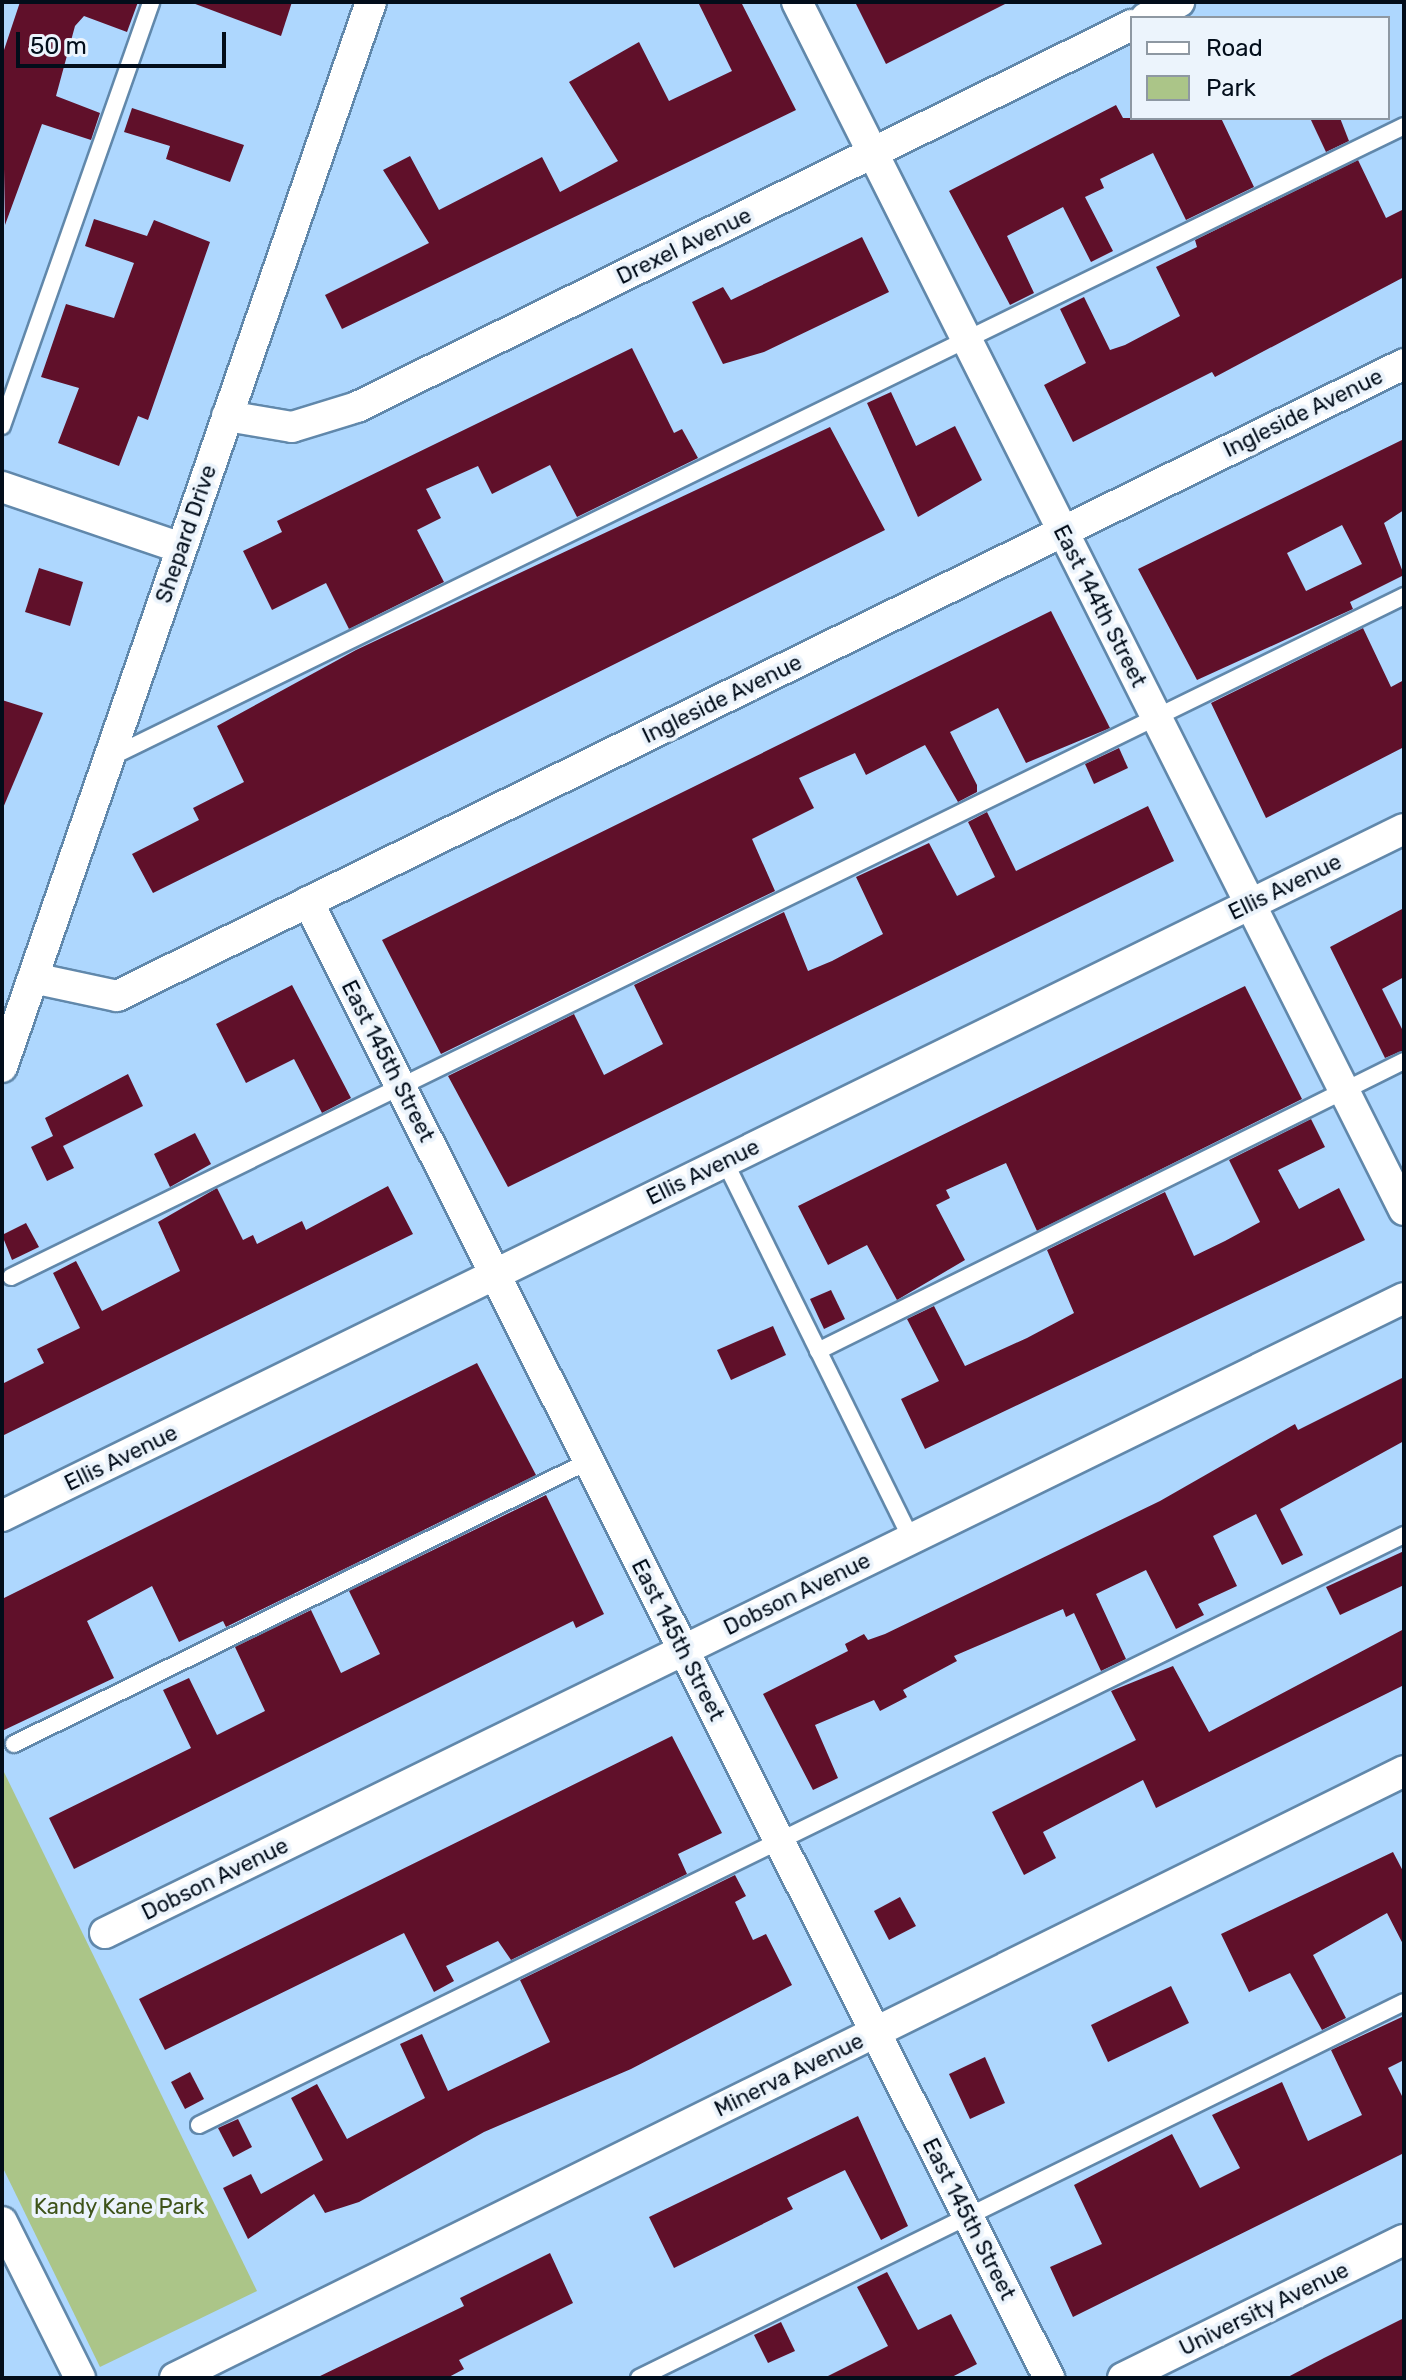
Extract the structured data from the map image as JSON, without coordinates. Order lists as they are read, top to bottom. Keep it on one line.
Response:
{"streets":{"street":["Drexel Avenue","Ingleside Avenue","Shepard Drive","East 144th Street","Ellis Avenue","East 145th Street","Dobson Avenue","Minerva Avenue","University Avenue"]},"crossings":[["Drexel Avenue","Shepard Drive"],["Drexel Avenue","East 144th Street"],["Ingleside Avenue","Shepard Drive"],["Ingleside Avenue","East 144th Street"],["Ingleside Avenue","East 145th Street"],["East 144th Street","Ellis Avenue"],["Ellis Avenue","East 145th Street"],["East 145th Street","Dobson Avenue"],["East 145th Street","Minerva Avenue"]],"parks":["Kandy Kane Park"],"legend":["Road","Park"],"scale_bar":"50 m"}
